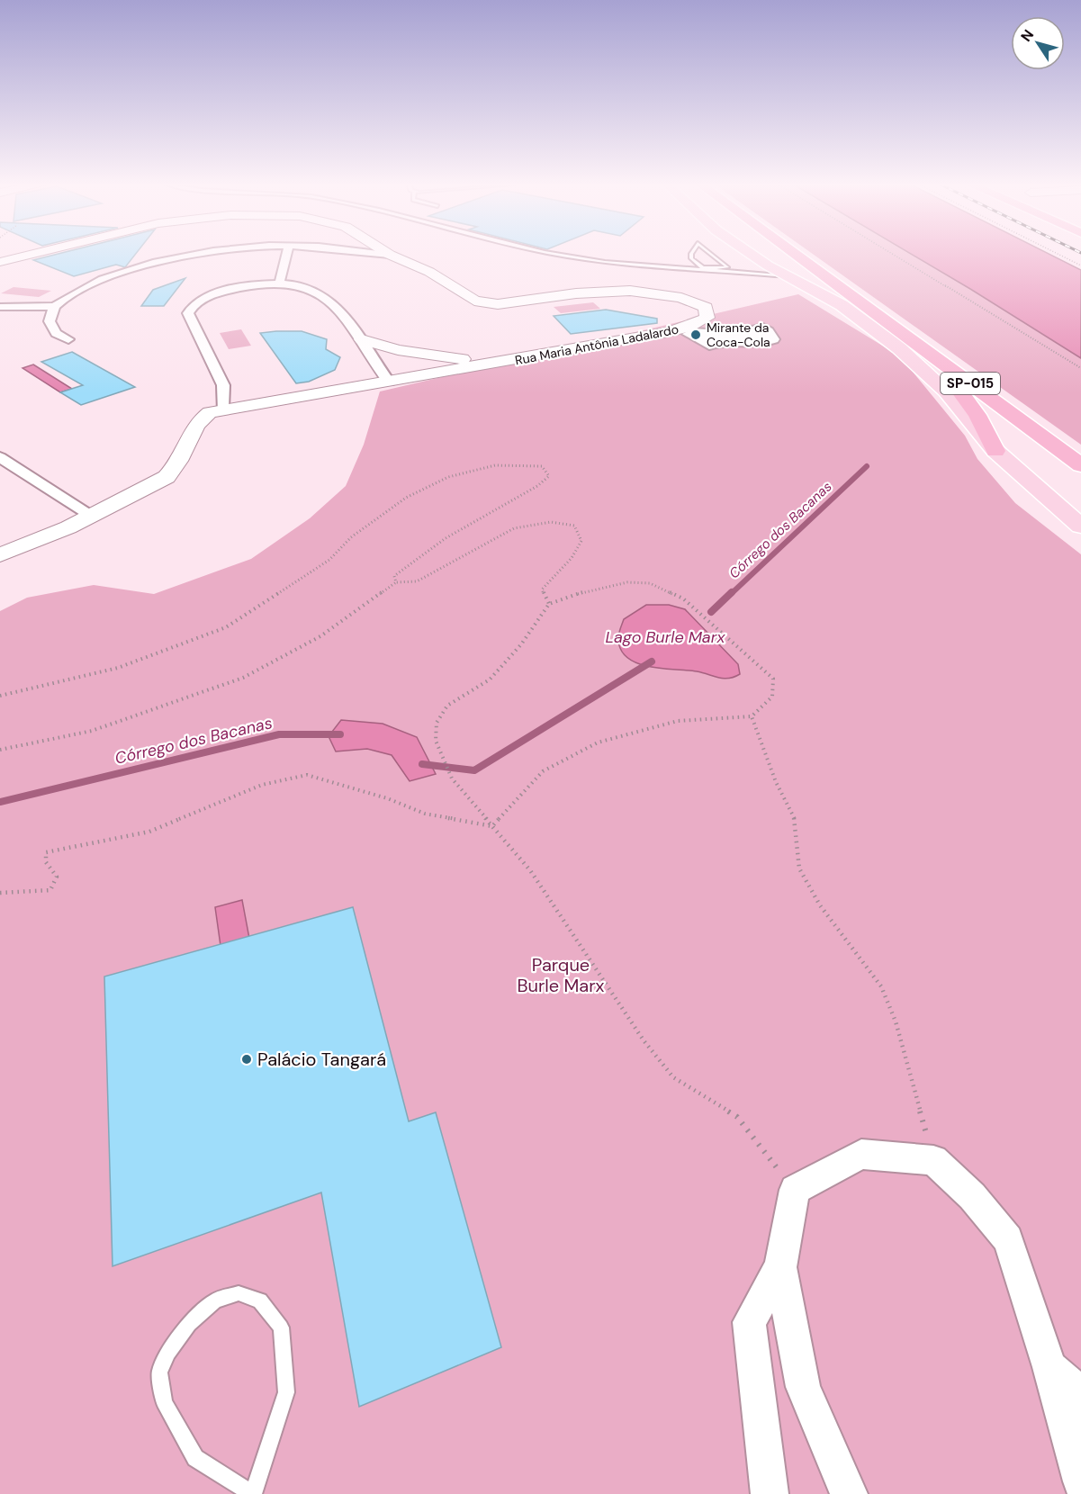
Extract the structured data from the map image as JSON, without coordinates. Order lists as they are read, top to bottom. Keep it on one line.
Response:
{"streets":{"highway":["SP-015"],"street":["Rua Maria Antônia Ladalardo"]},"water":["Córrego dos Bacanas","Lago Burle Marx"],"parks":["Parque Burle Marx"],"places":["Mirante da Coca-Cola","Palácio Tangará"],"north":"top left"}
